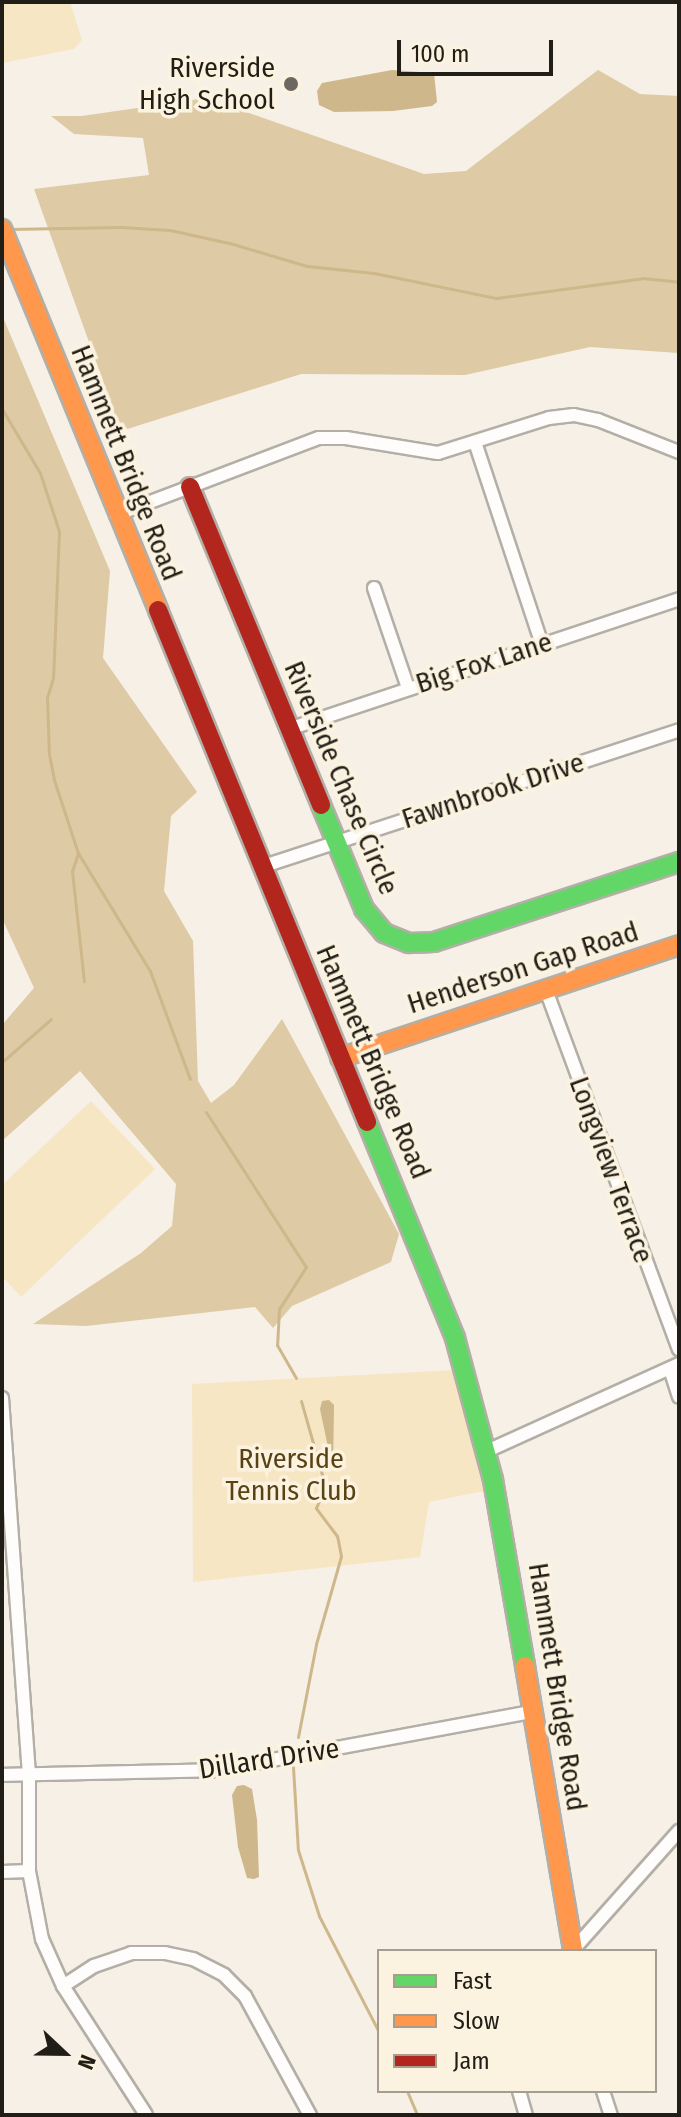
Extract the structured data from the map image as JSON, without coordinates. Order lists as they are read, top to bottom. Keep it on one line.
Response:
{"streets":{"street":["Hammett Bridge Road","Big Fox Lane","Riverside Chase Circle","Fawnbrook Drive","Henderson Gap Road","Longview Terrace","Dillard Drive"]},"crossings":[["Hammett Bridge Road","Fawnbrook Drive"],["Hammett Bridge Road","Henderson Gap Road"],["Hammett Bridge Road","Dillard Drive"],["Big Fox Lane","Riverside Chase Circle"],["Riverside Chase Circle","Fawnbrook Drive"],["Henderson Gap Road","Longview Terrace"]],"parks":["Riverside Tennis Club"],"places":["Riverside High School"],"legend":["Fast","Slow","Jam"],"scale_bar":"100 m","north":"right"}
